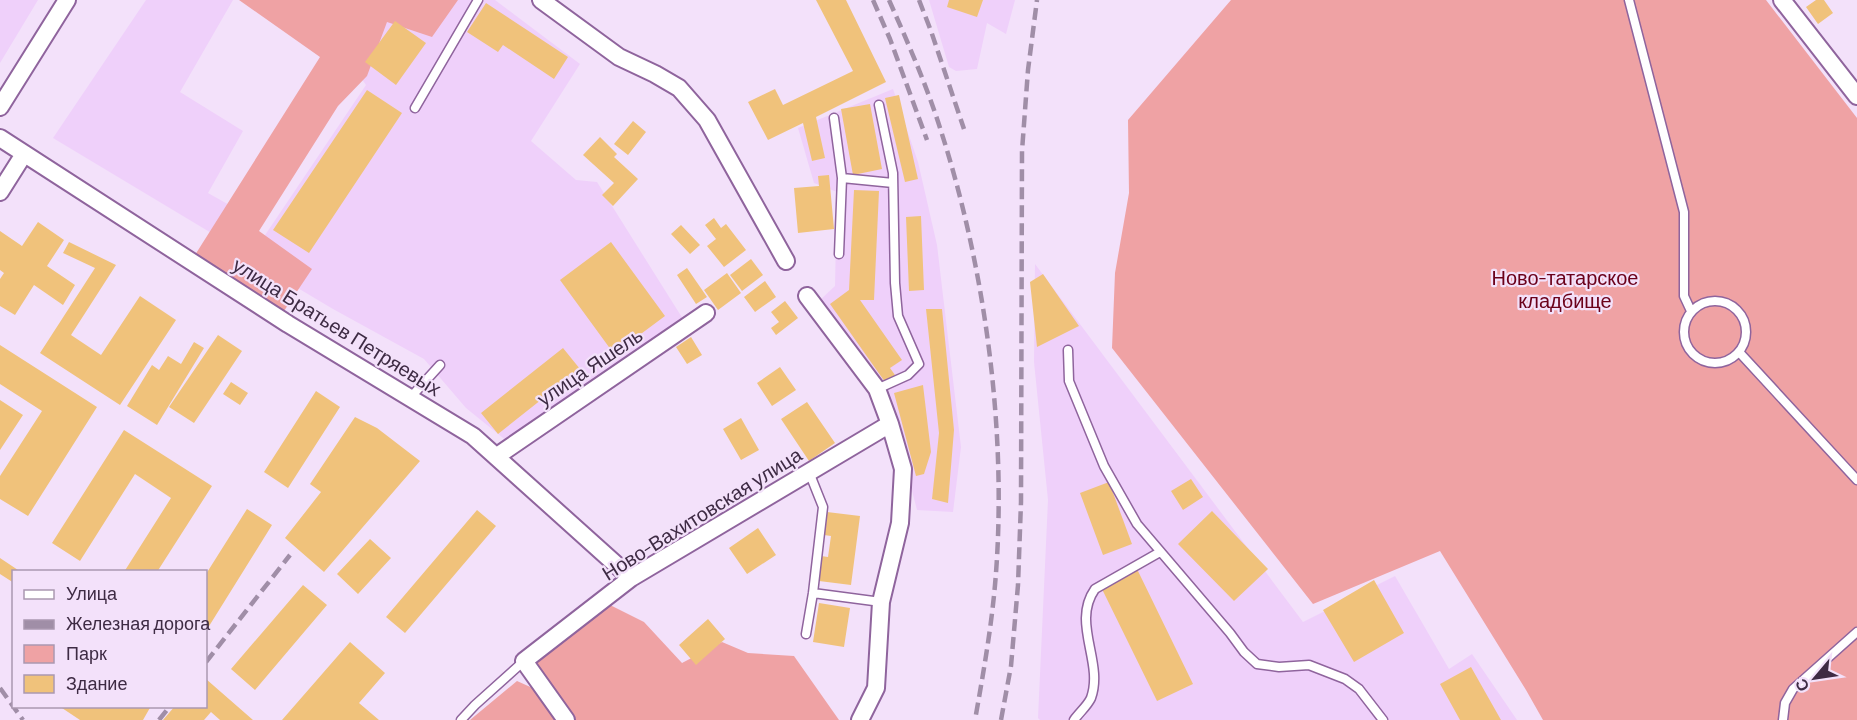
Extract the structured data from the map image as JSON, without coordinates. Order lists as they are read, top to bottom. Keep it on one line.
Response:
{"streets":{"street":["улица Братьев Петряевых","улица Яшель","Ново-Вахитовская улица"]},"crossings":[["улица Братьев Петряевых","улица Яшель"],["улица Братьев Петряевых","Ново-Вахитовская улица"]],"parks":["Ново-татарское кладбище"],"legend":["Улица","Железная дорога","Парк","Здание"],"north":"bottom left"}
